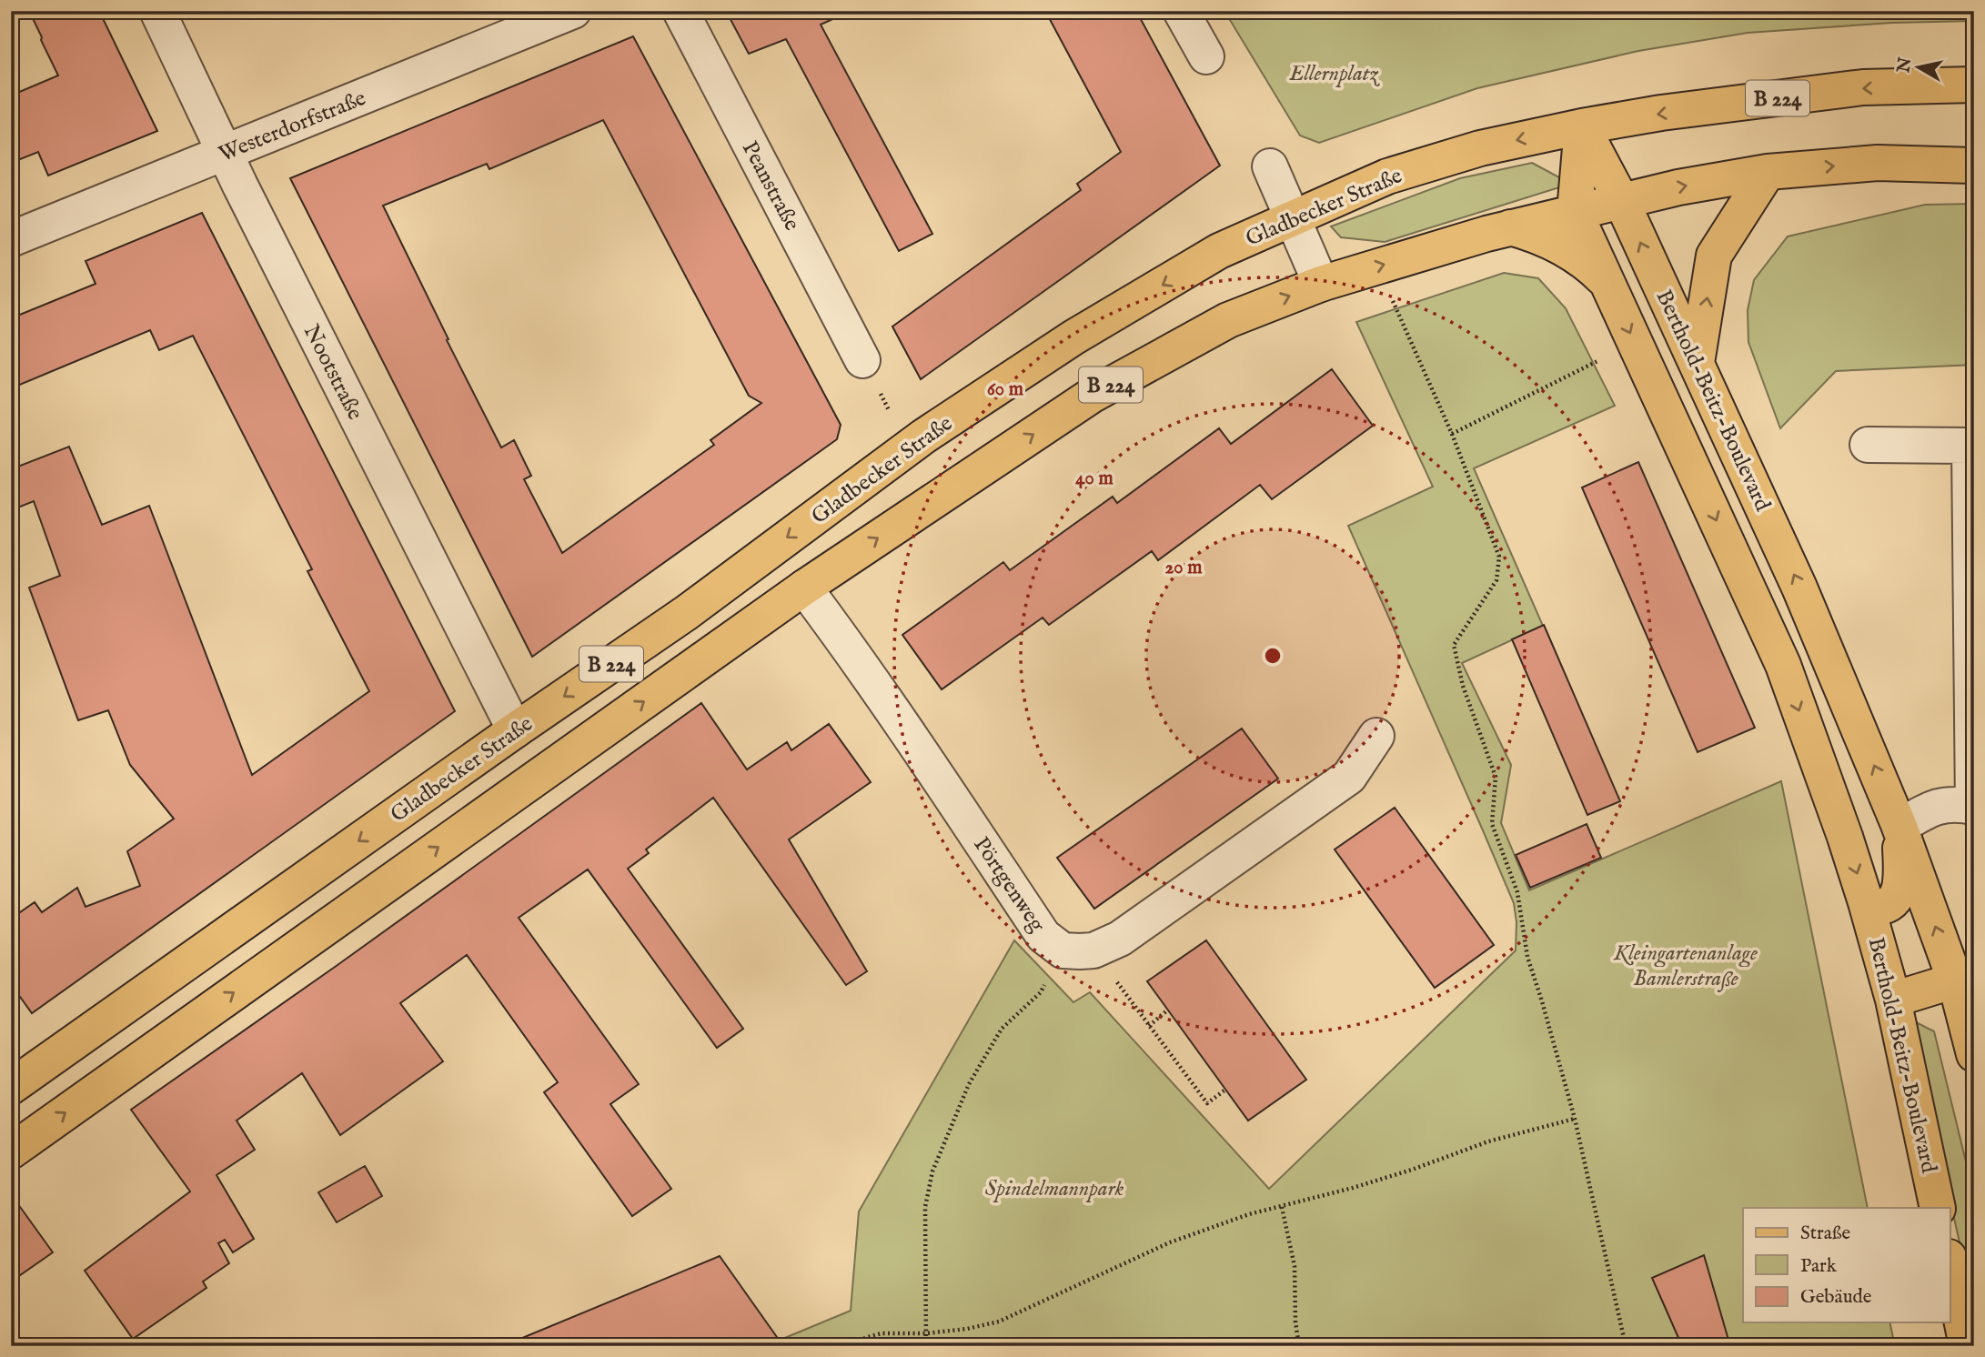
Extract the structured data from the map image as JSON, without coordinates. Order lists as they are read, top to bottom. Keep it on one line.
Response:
{"streets":{"main road":["B 224","Gladbecker Straße","Berthold-Beitz-Boulevard"],"street":["Westerdorfstraße","Peanstraße","Nootstraße","Pörtgenweg"]},"crossings":[["B 224","Berthold-Beitz-Boulevard"],["B 224","Pörtgenweg"],["Westerdorfstraße","Nootstraße"],["Gladbecker Straße","Nootstraße"],["Gladbecker Straße","Berthold-Beitz-Boulevard"]],"parks":["Ellernplatz","Kleingartenanlage Bamlerstraße","Spindelmannpark"],"legend":["Straße","Park","Gebäude"],"north":"left","rings":["60 m","40 m","20 m"]}
